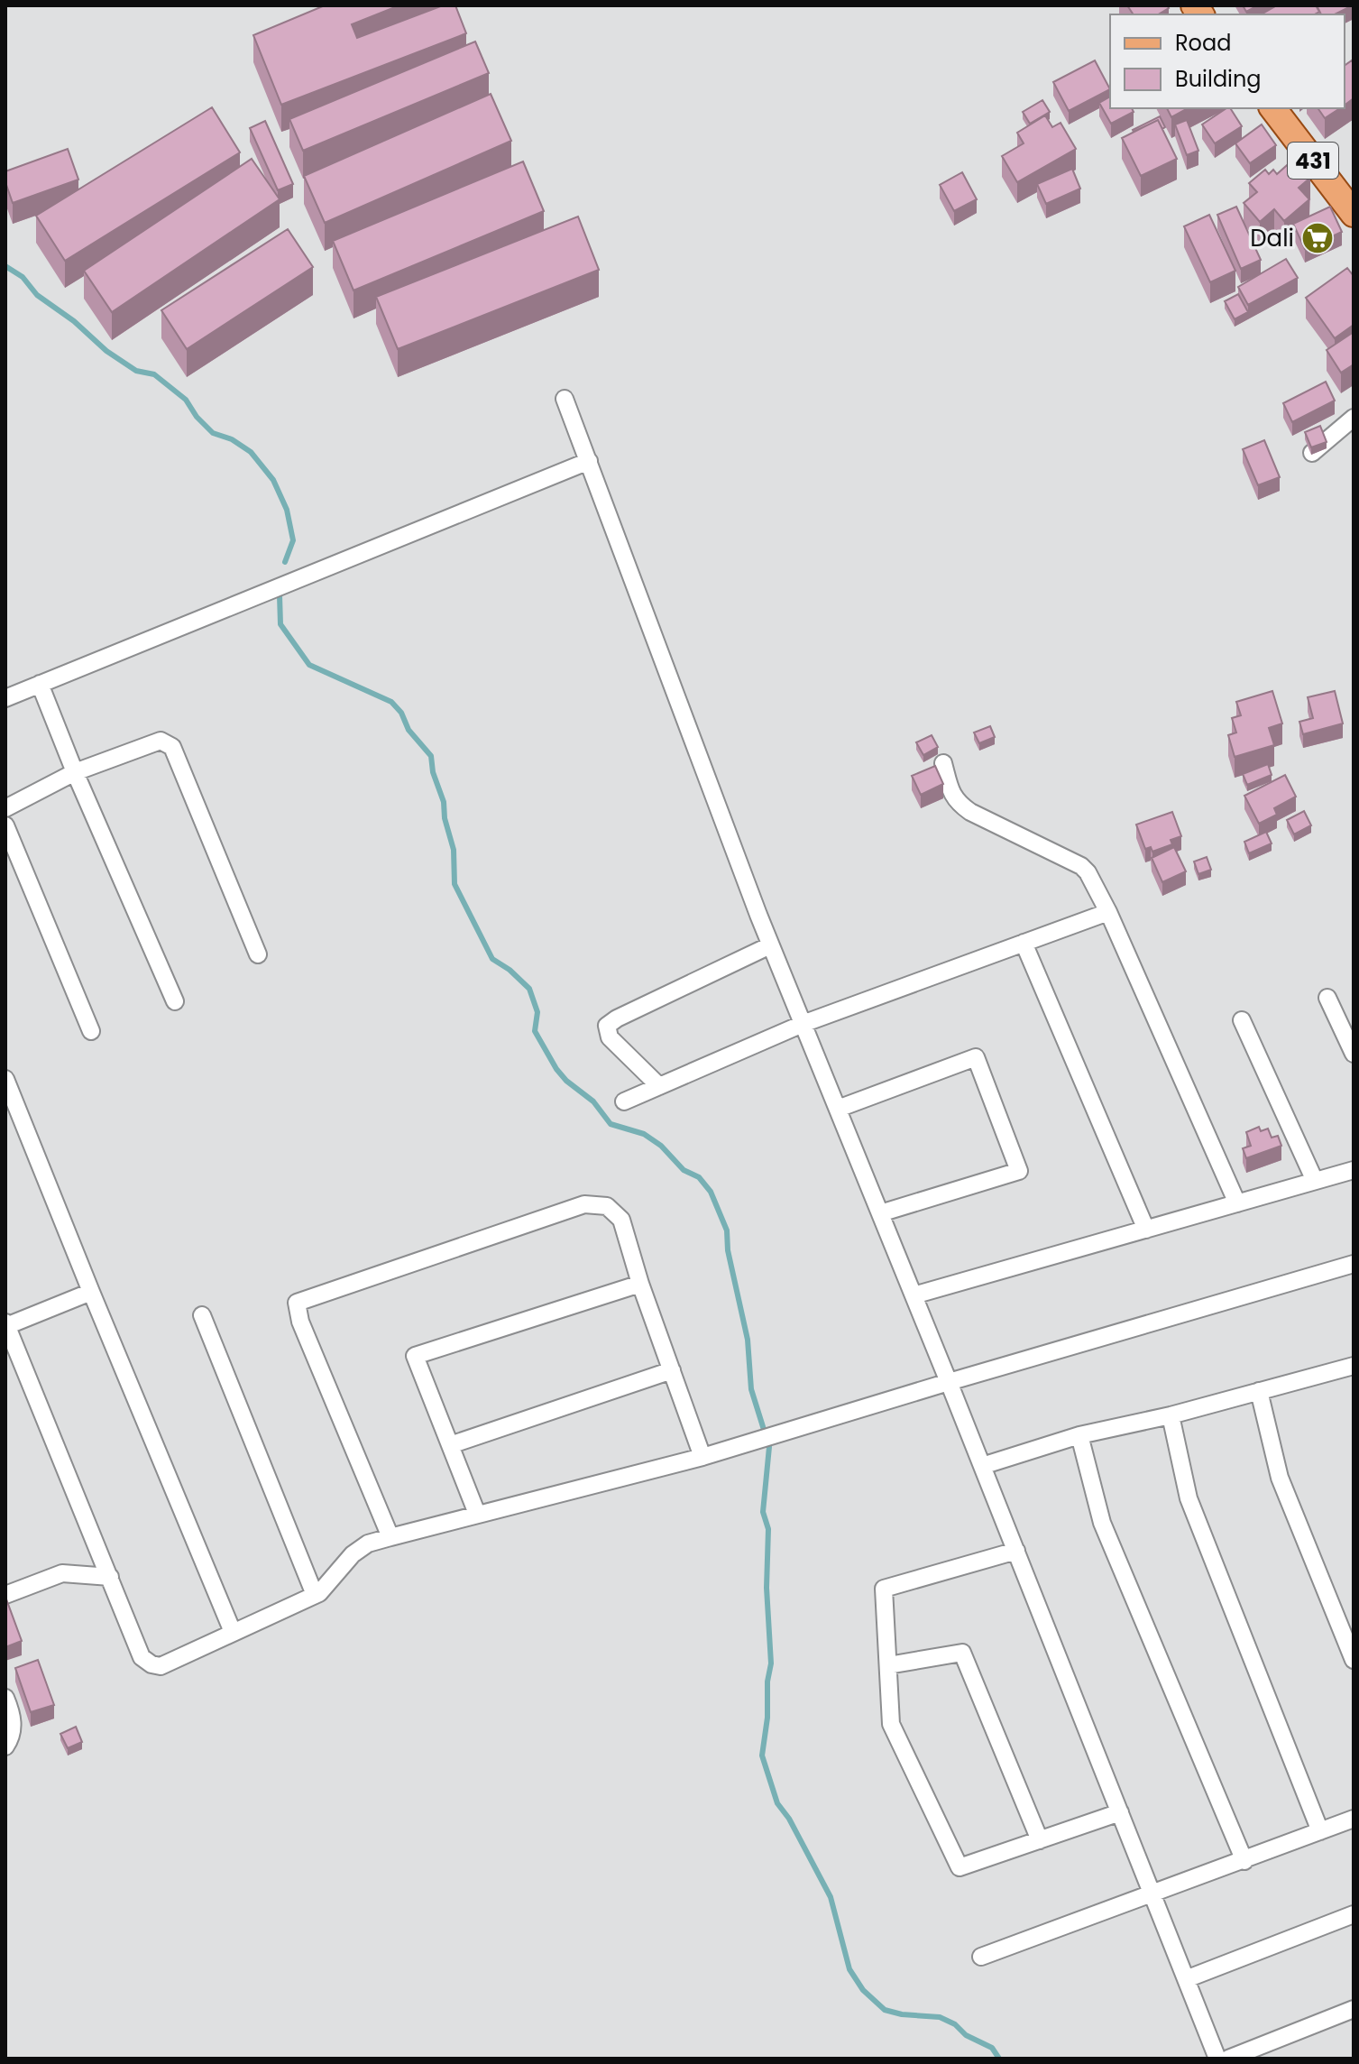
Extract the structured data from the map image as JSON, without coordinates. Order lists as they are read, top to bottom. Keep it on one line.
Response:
{"streets":{"main road":["431"]},"places":{"supermarket":["Dali"]},"legend":["Road","Building"]}
